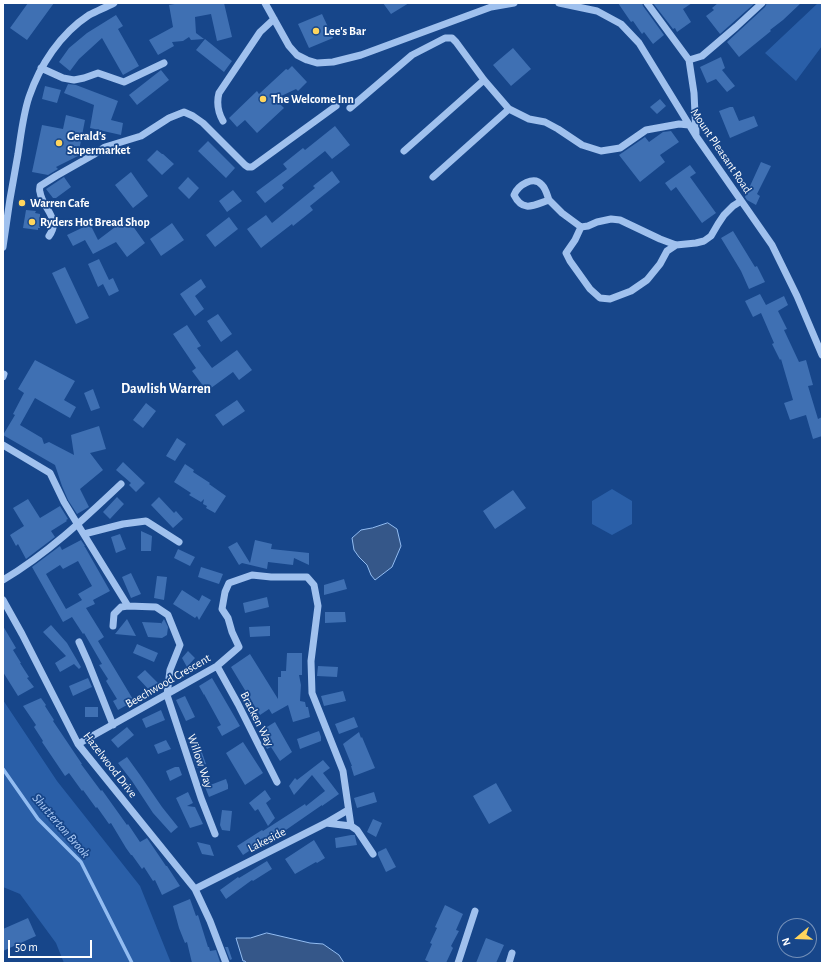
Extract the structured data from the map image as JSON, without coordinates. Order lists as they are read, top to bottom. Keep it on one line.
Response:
{"streets":{"street":["Mount Pleasant Road","Beechwood Crescent","Bracken Way","Willow Way","Hazelwood Drive","Lakeside"]},"crossings":[["Beechwood Crescent","Bracken Way"],["Beechwood Crescent","Willow Way"],["Beechwood Crescent","Hazelwood Drive"],["Beechwood Crescent","Lakeside"],["Hazelwood Drive","Lakeside"]],"districts":["Dawlish Warren"],"water":["Shutterton Brook"],"places":["Lee's Bar","The Welcome Inn","Gerald's Supermarket","Warren Cafe","Ryders Hot Bread Shop"],"scale_bar":"50 m","north":"left"}
